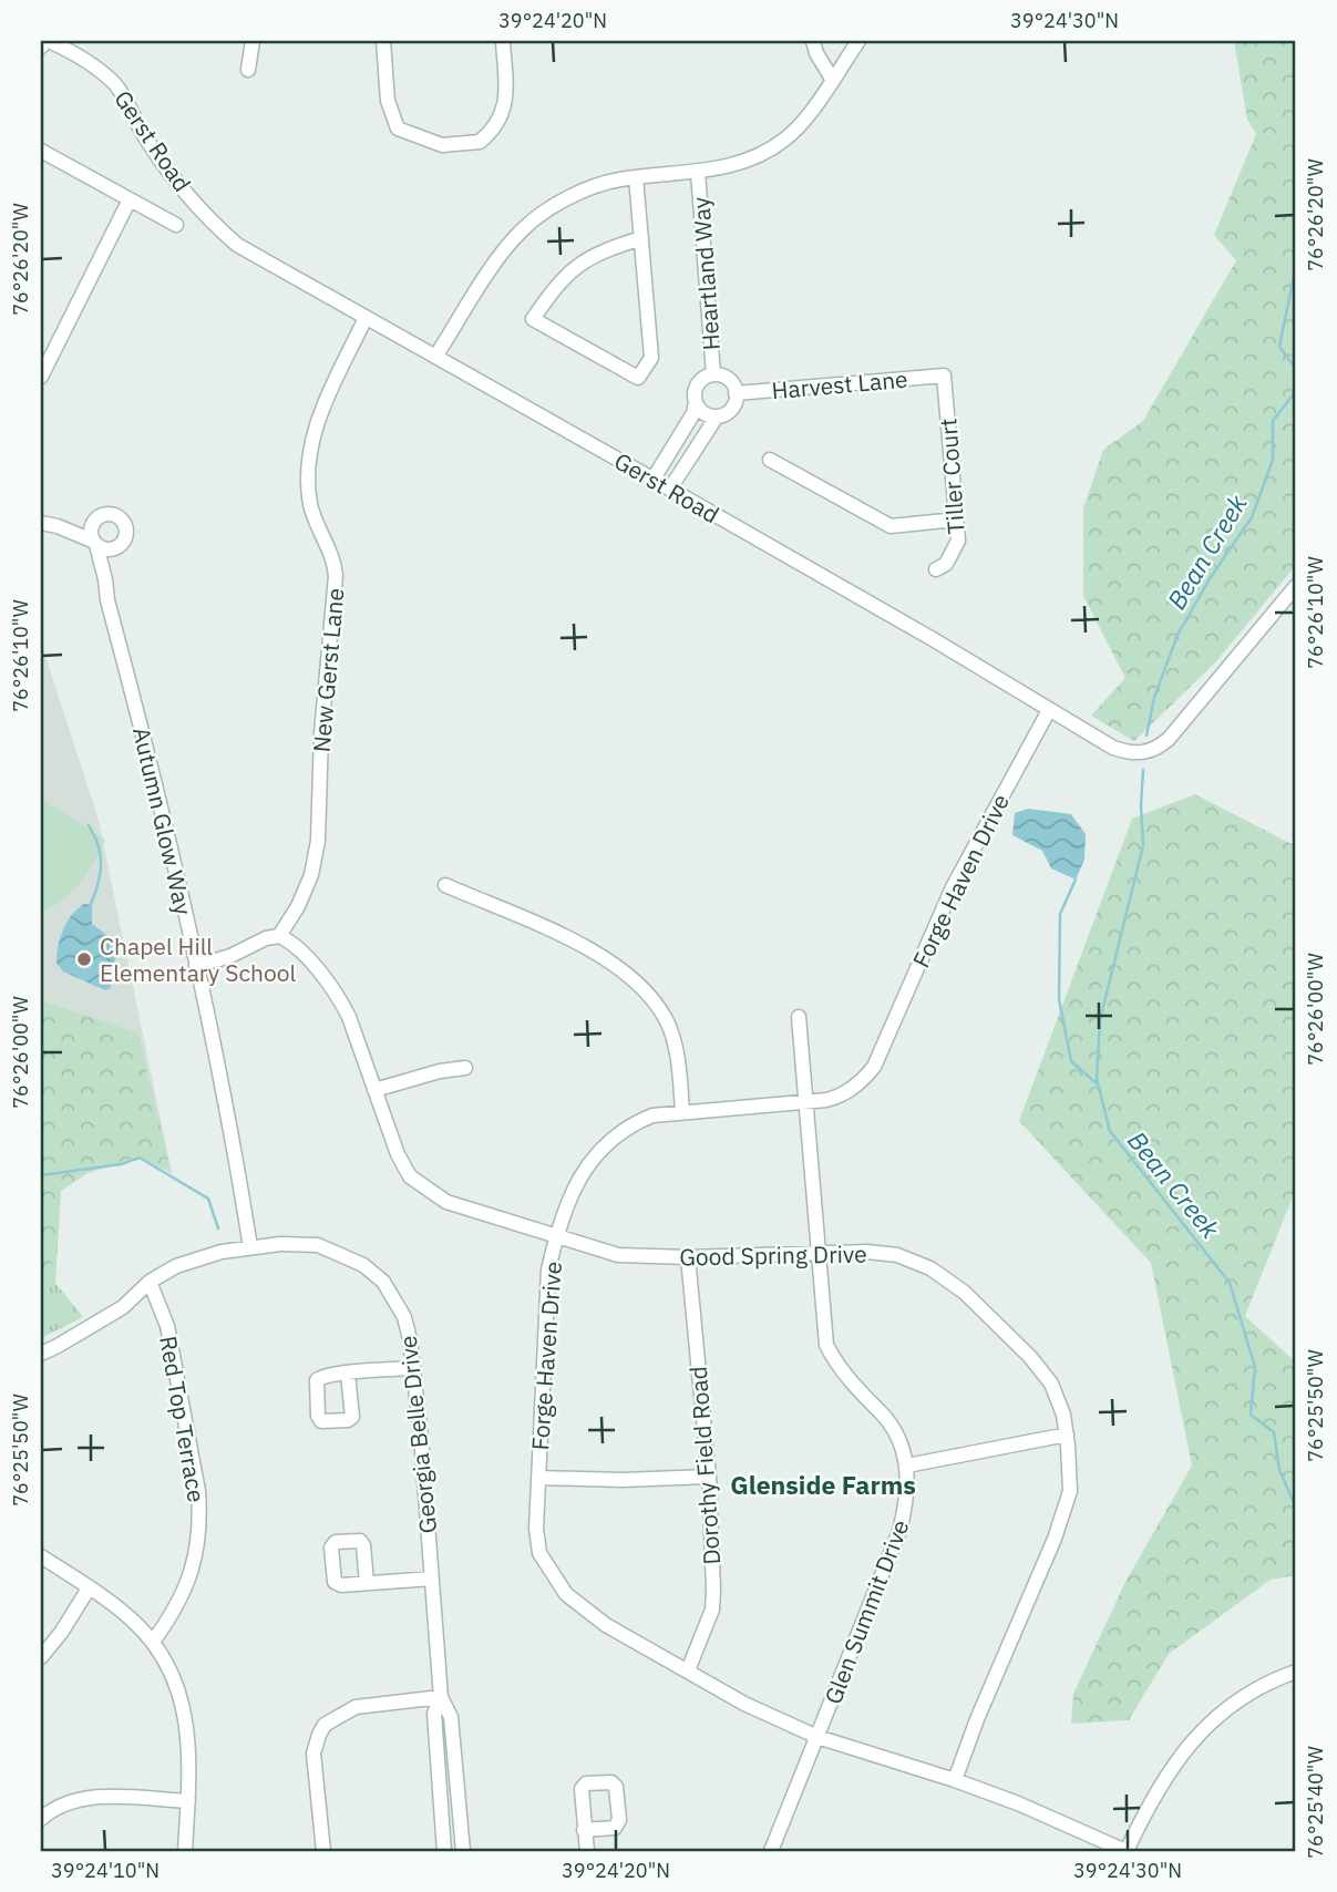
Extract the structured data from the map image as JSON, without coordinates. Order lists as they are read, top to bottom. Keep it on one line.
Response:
{"streets":{"street":["Gerst Road","Heartland Way","Harvest Lane","Tiller Court","New Gerst Lane","Autumn Glow Way","Forge Haven Drive","Good Spring Drive","Red Top Terrace","Georgia Belle Drive","Dorothy Field Road","Glen Summit Drive"]},"crossings":[["Gerst Road","Heartland Way"],["Gerst Road","New Gerst Lane"],["Gerst Road","Forge Haven Drive"],["Heartland Way","Harvest Lane"],["Harvest Lane","Tiller Court"],["New Gerst Lane","Good Spring Drive"],["Autumn Glow Way","Georgia Belle Drive"],["Forge Haven Drive","Good Spring Drive"],["Forge Haven Drive","Dorothy Field Road"],["Forge Haven Drive","Glen Summit Drive"],["Good Spring Drive","Dorothy Field Road"],["Good Spring Drive","Glen Summit Drive"],["Red Top Terrace","Georgia Belle Drive"]],"districts":["Glenside Farms"],"water":["Bean Creek"],"places":["Chapel Hill Elementary School"],"coordinates":["39°24'20\"N","39°24'30\"N","76°26'20\"W","76°26'10\"W","76°26'00\"W","76°25'50\"W","76°25'40\"W","39°24'10\"N"]}
